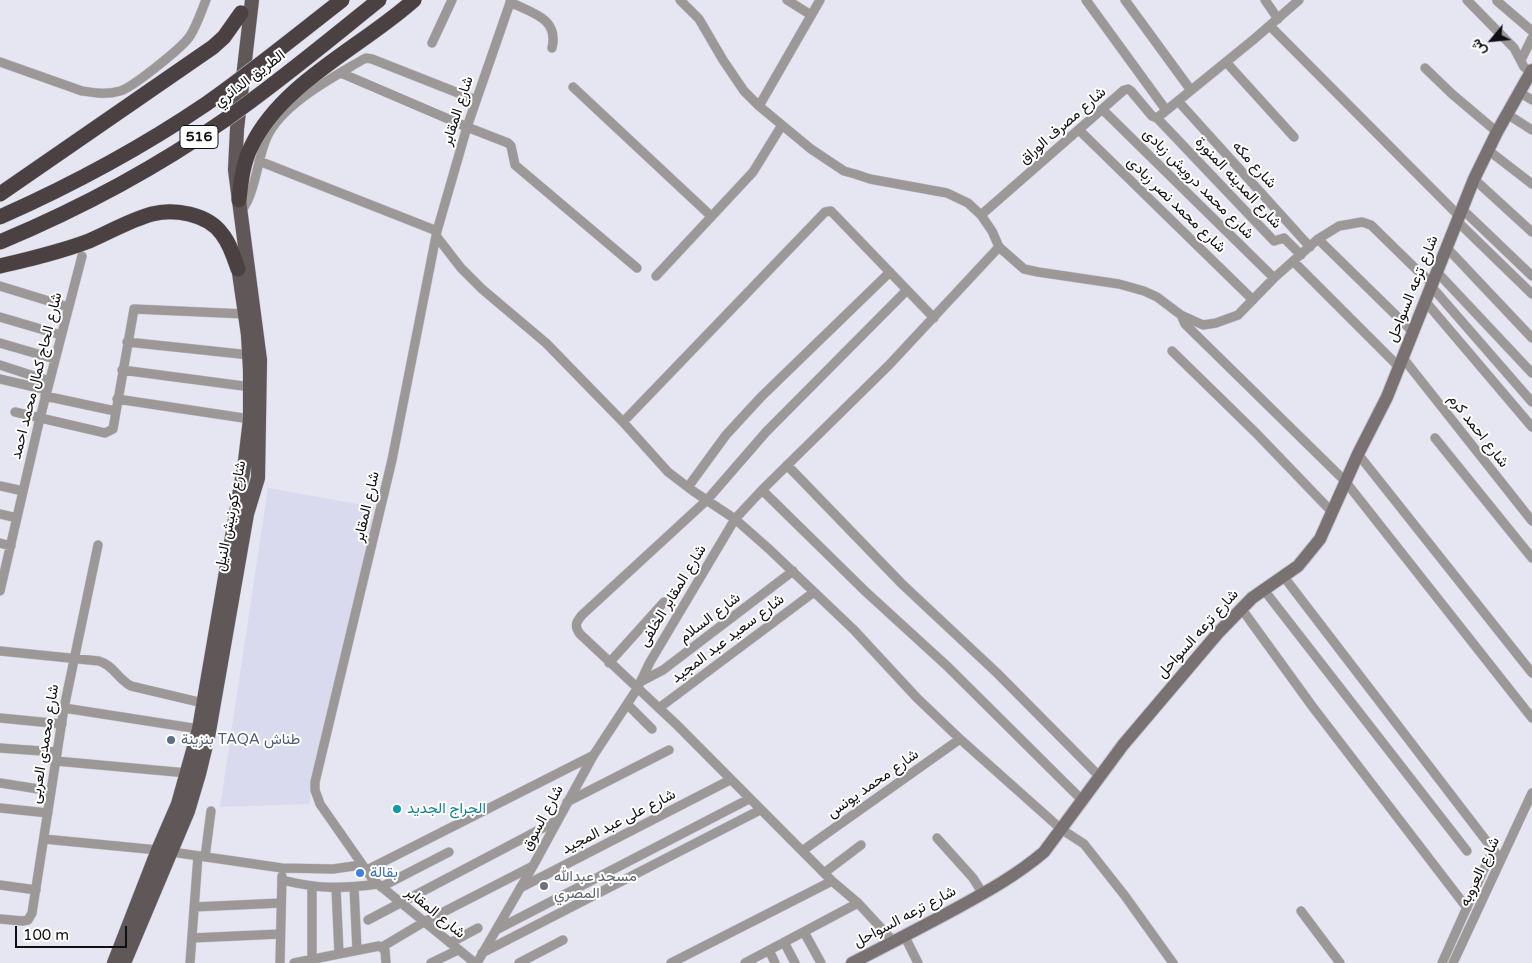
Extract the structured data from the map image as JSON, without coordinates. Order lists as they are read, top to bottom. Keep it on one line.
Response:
{"streets":{"highway":["الطريق الدائري","516"],"main road":["شارع ترعه السواحل","شارع كورنيش النيل"],"street":["شارع المقابر","شارع مصرف الوراق","شارع مكه","شارع المدينه المنورة","شارع محمد درويش زبادى","شارع محمد نصر زبادى","شارع الحاج كمال محمد احمد","شارع احمد كرم","شارع المقابر الخلفى","شارع السلام","شارع سعيد عبد المجيد","شارع محمدى العربى","شارع محمد يونس","شارع السوق","شارع على عبد المجيد","شارع العروبه"]},"crossings":[["شارع المقابر","شارع السوق"],["شارع مصرف الوراق","شارع المدينه المنورة"],["شارع مصرف الوراق","شارع محمد درويش زبادى"],["شارع مصرف الوراق","شارع محمد نصر زبادى"],["شارع ترعه السواحل","شارع احمد كرم"],["شارع المقابر الخلفى","شارع السلام"],["شارع المقابر الخلفى","شارع السوق"],["شارع السلام","شارع السوق"],["شارع السوق","شارع على عبد المجيد"]],"places":["بنزينة TAQA طناش","الجراج الجديد","بقالة","مسجد عبدالله المصري"],"scale_bar":"100 m","north":"bottom left"}
